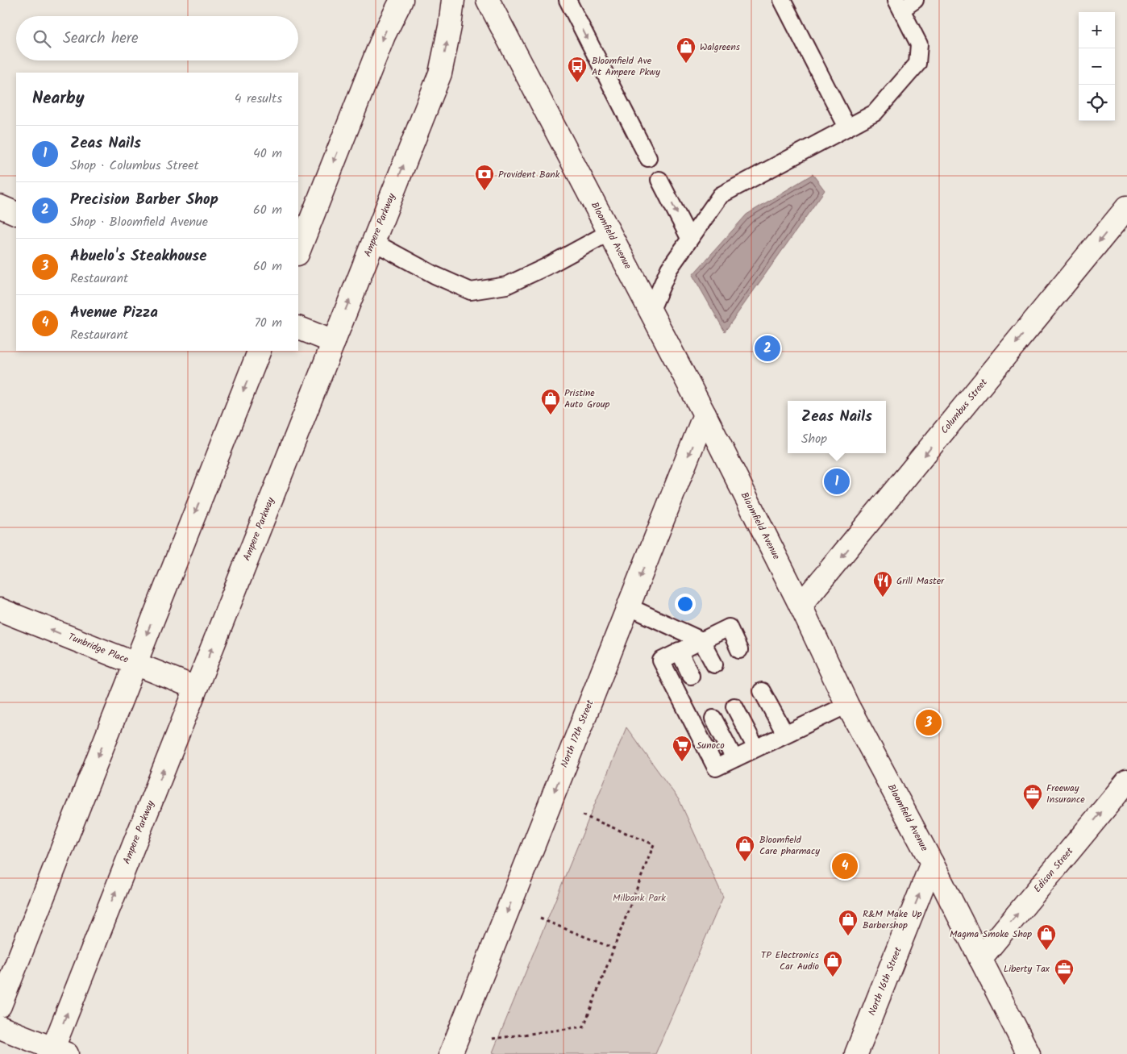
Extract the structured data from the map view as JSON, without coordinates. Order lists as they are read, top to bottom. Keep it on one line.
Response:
{"streets":{"street":["Ampere Parkway","Bloomfield Avenue","Columbus Street","Tunbridge Place","North 17th Street","Edison Street","North 16th Street"]},"crossings":[["Ampere Parkway","Tunbridge Place"],["Bloomfield Avenue","Columbus Street"],["Bloomfield Avenue","North 17th Street"],["Bloomfield Avenue","Edison Street"],["Bloomfield Avenue","North 16th Street"]],"one_way":["Columbus Street","Tunbridge Place","North 17th Street","Edison Street","North 16th Street"],"parks":["Milbank Park"],"places":{"shop":["Walgreens","Pristine Auto Group","Bloomfield Care pharmacy","R&M Make Up Barbershop","Magma Smoke Shop","TP Electronics Car Audio"],"bus stop":["Bloomfield Ave At Ampere Pkwy"],"bank":["Provident Bank"],"restaurant":["Grill Master"],"supermarket":["Sunoco"],"office":["Freeway Insurance","Liberty Tax"]},"page":{"map_buttons":["+","−"],"search":"Search here","heading":["Nearby","4 results"],"list":[{"mark":"1","name":"Zeas Nails","note":"Shop · Columbus Street","value":"40 m"},{"mark":"2","name":"Precision Barber Shop","note":"Shop · Bloomfield Avenue","value":"60 m"},{"mark":"3","name":"Abuelo's Steakhouse","note":"Restaurant","value":"60 m"},{"mark":"4","name":"Avenue Pizza","note":"Restaurant","value":"70 m"}],"pins":["2","1","3","4"],"popup":["Zeas Nails","Shop"]}}
